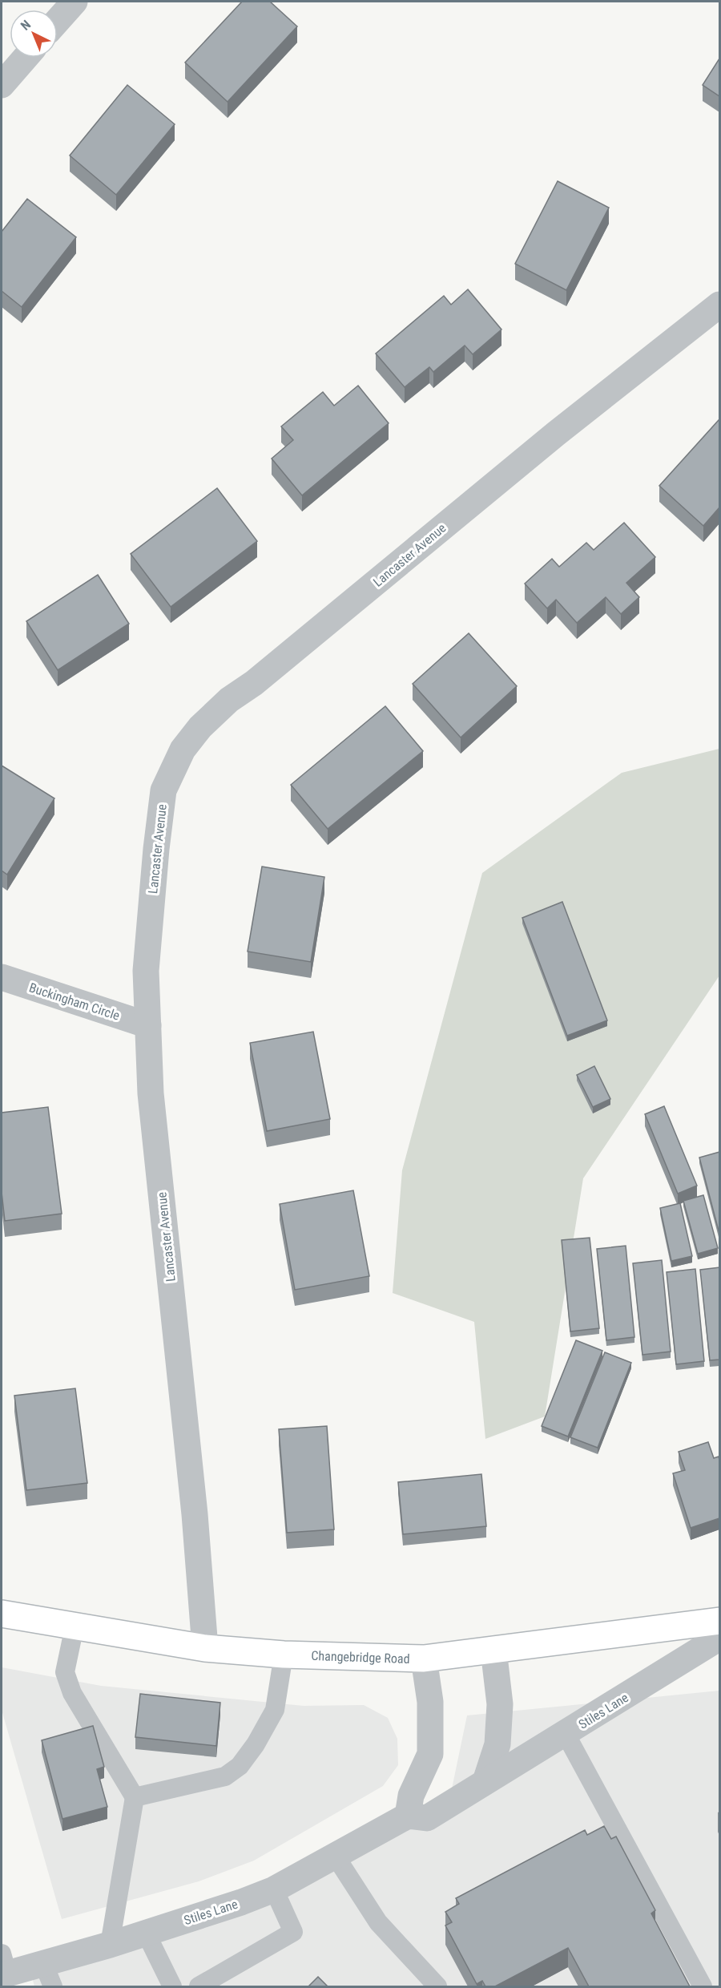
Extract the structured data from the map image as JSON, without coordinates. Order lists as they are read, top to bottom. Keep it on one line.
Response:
{"streets":{"main road":["Changebridge Road"],"street":["Lancaster Avenue","Buckingham Circle","Stiles Lane"]},"crossings":[["Lancaster Avenue","Buckingham Circle"],["Lancaster Avenue","Changebridge Road"]],"north":"top left"}
